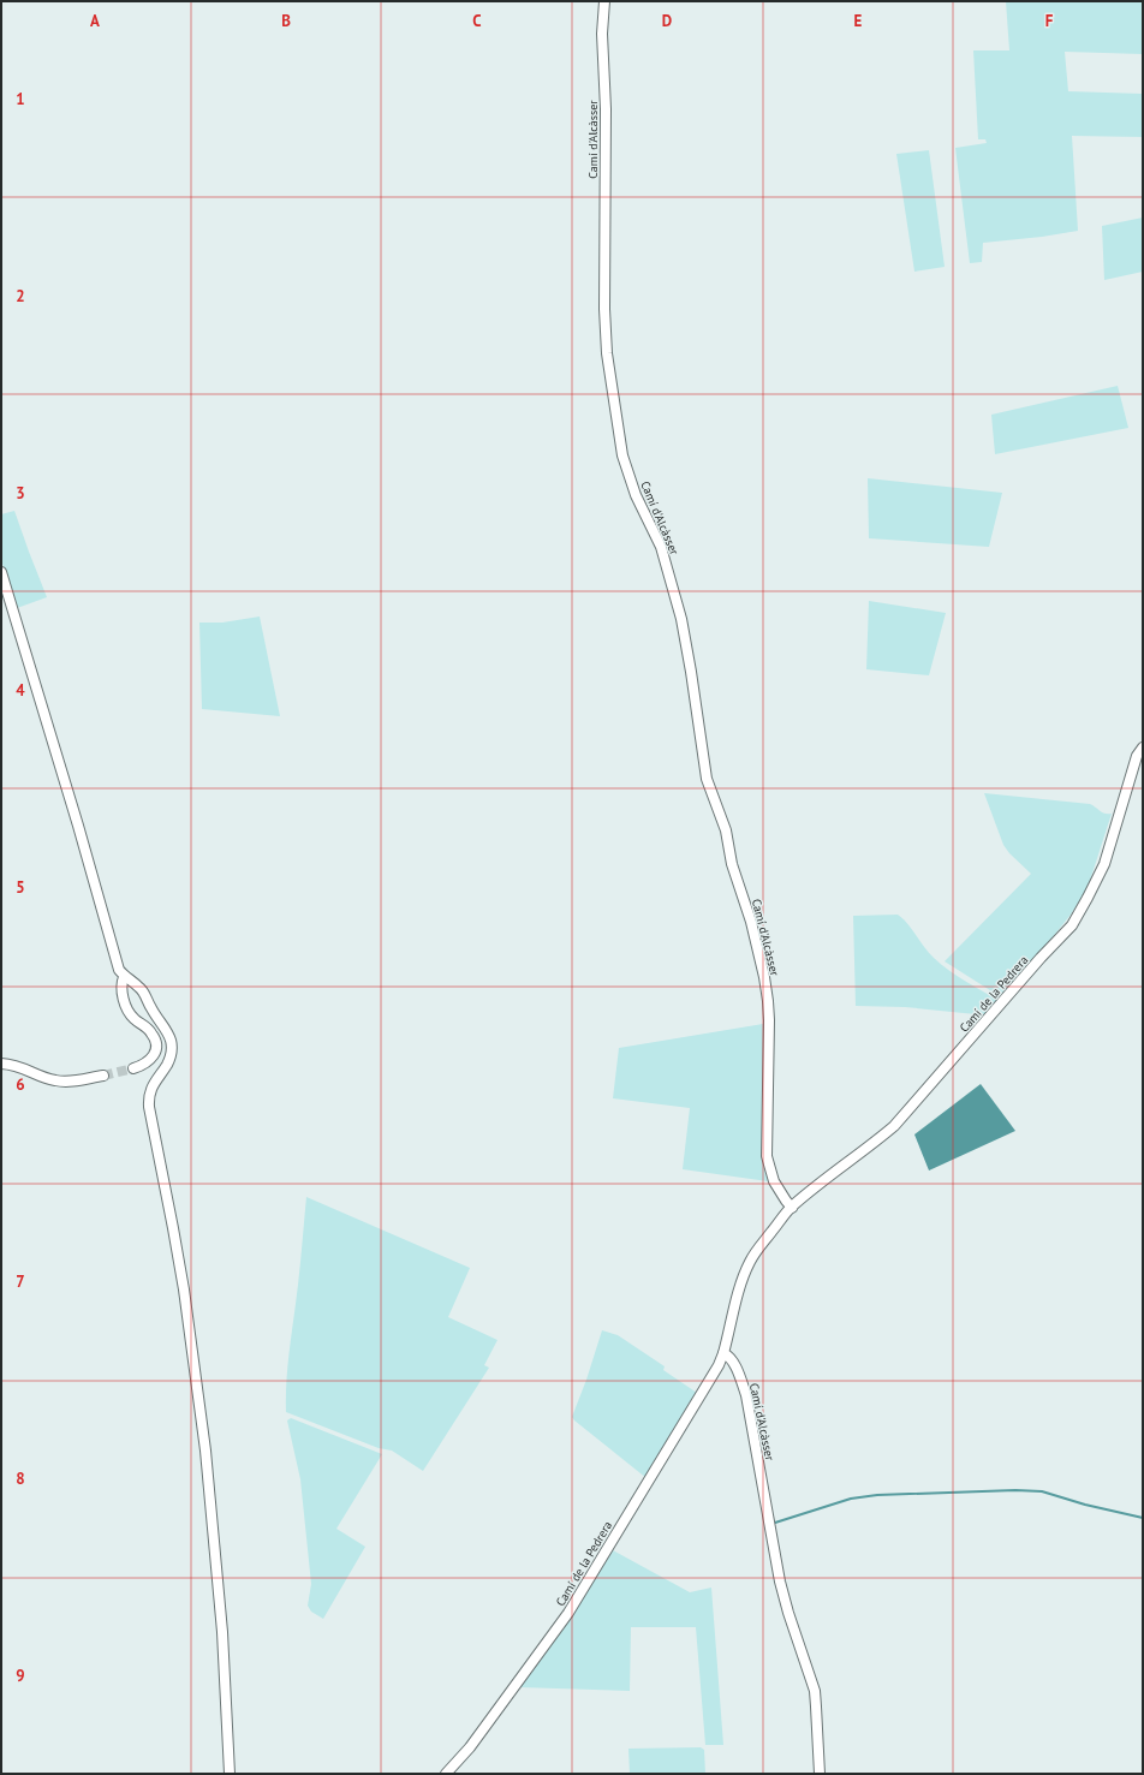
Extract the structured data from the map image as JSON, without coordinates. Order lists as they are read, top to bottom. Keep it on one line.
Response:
{"streets":{"street":["Camí d'Alcàsser","Camí de la Pedrera"]},"crossings":[["Camí d'Alcàsser","Camí de la Pedrera"]],"grid":{"columns":["A","B","C","D","E","F"],"rows":["1","2","3","4","5","6","7","8","9"]}}
